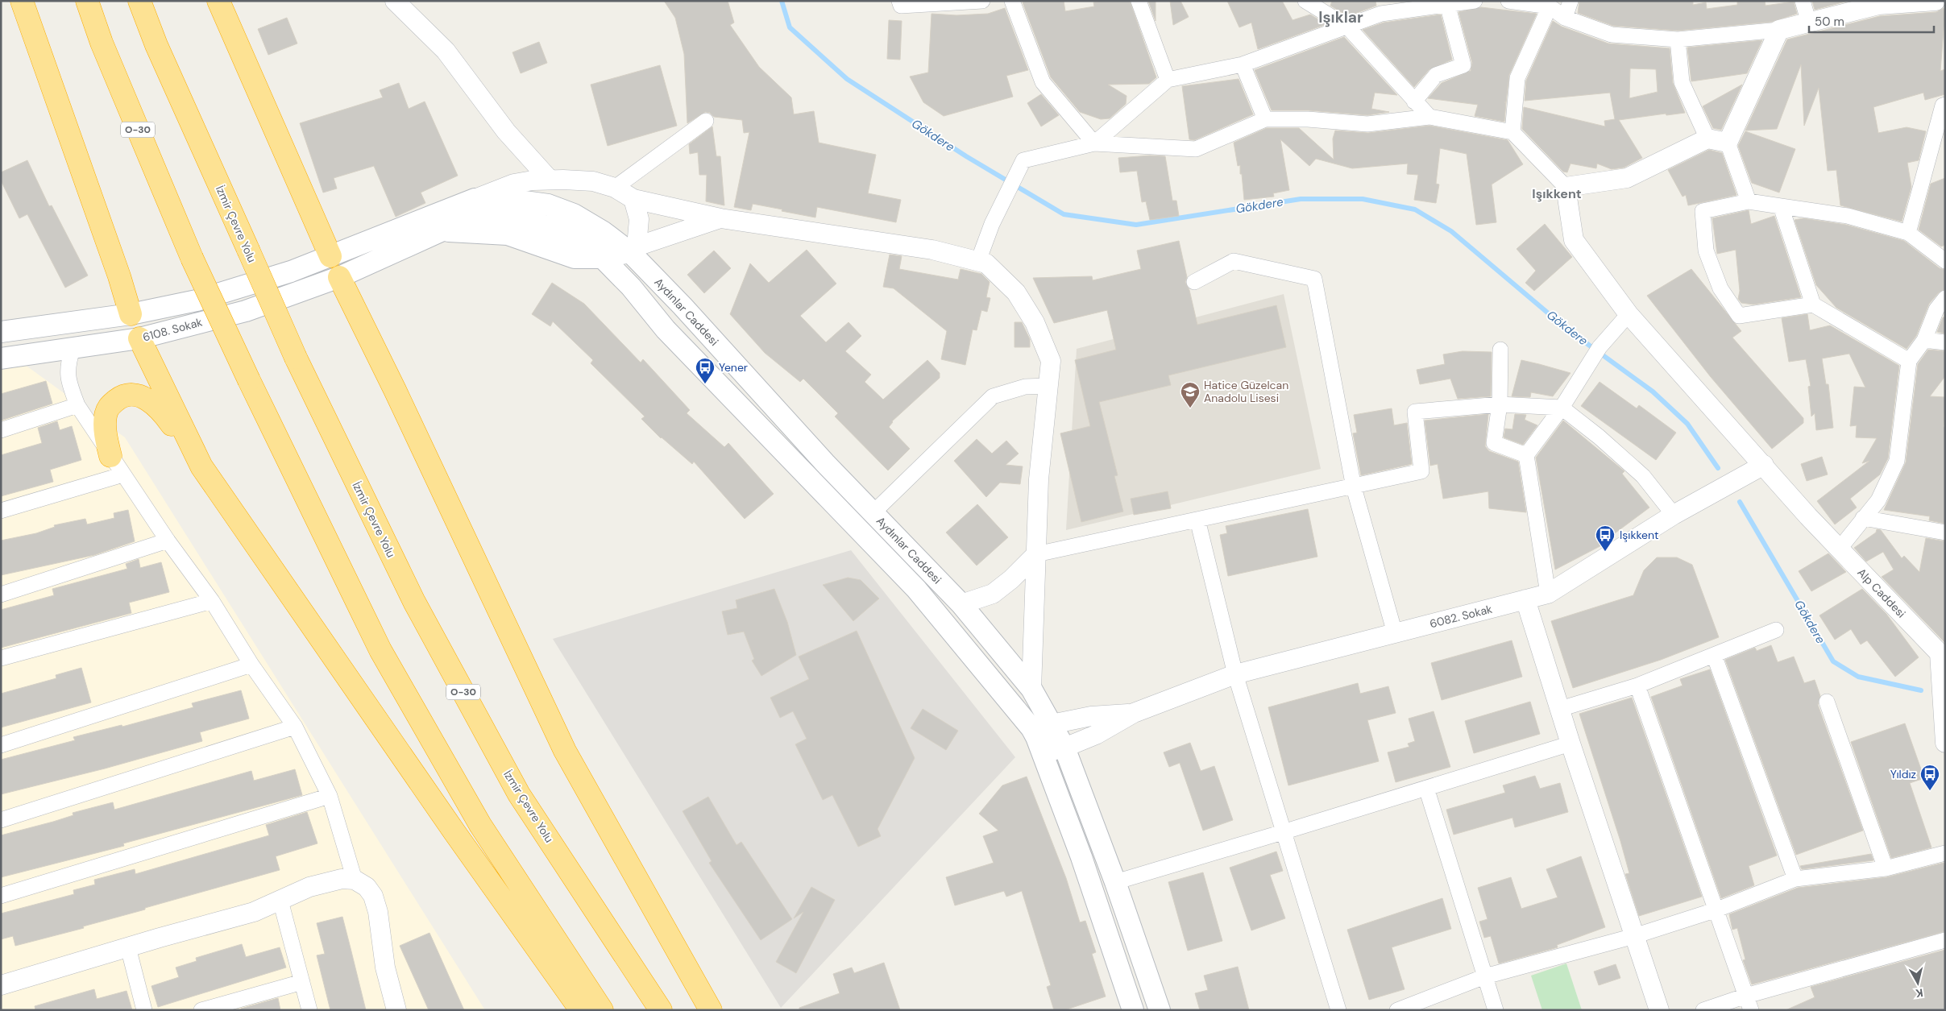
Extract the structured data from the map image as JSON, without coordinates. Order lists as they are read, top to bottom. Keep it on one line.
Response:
{"streets":{"highway":["O-30","İzmir Çevre Yolu"],"main road":["Aydınlar Caddesi","6108. Sokak"],"street":["Alp Caddesi","6082. Sokak"]},"crossings":[["Aydınlar Caddesi","6108. Sokak"],["Alp Caddesi","6082. Sokak"]],"districts":["Işıklar","Işıkkent"],"water":["Gökdere"],"places":{"bus stop":["Yener","Işıkkent","Yıldız"],"school or university":["Hatice Güzelcan Anadolu Lisesi"]},"scale_bar":"50 m","north":"bottom"}
